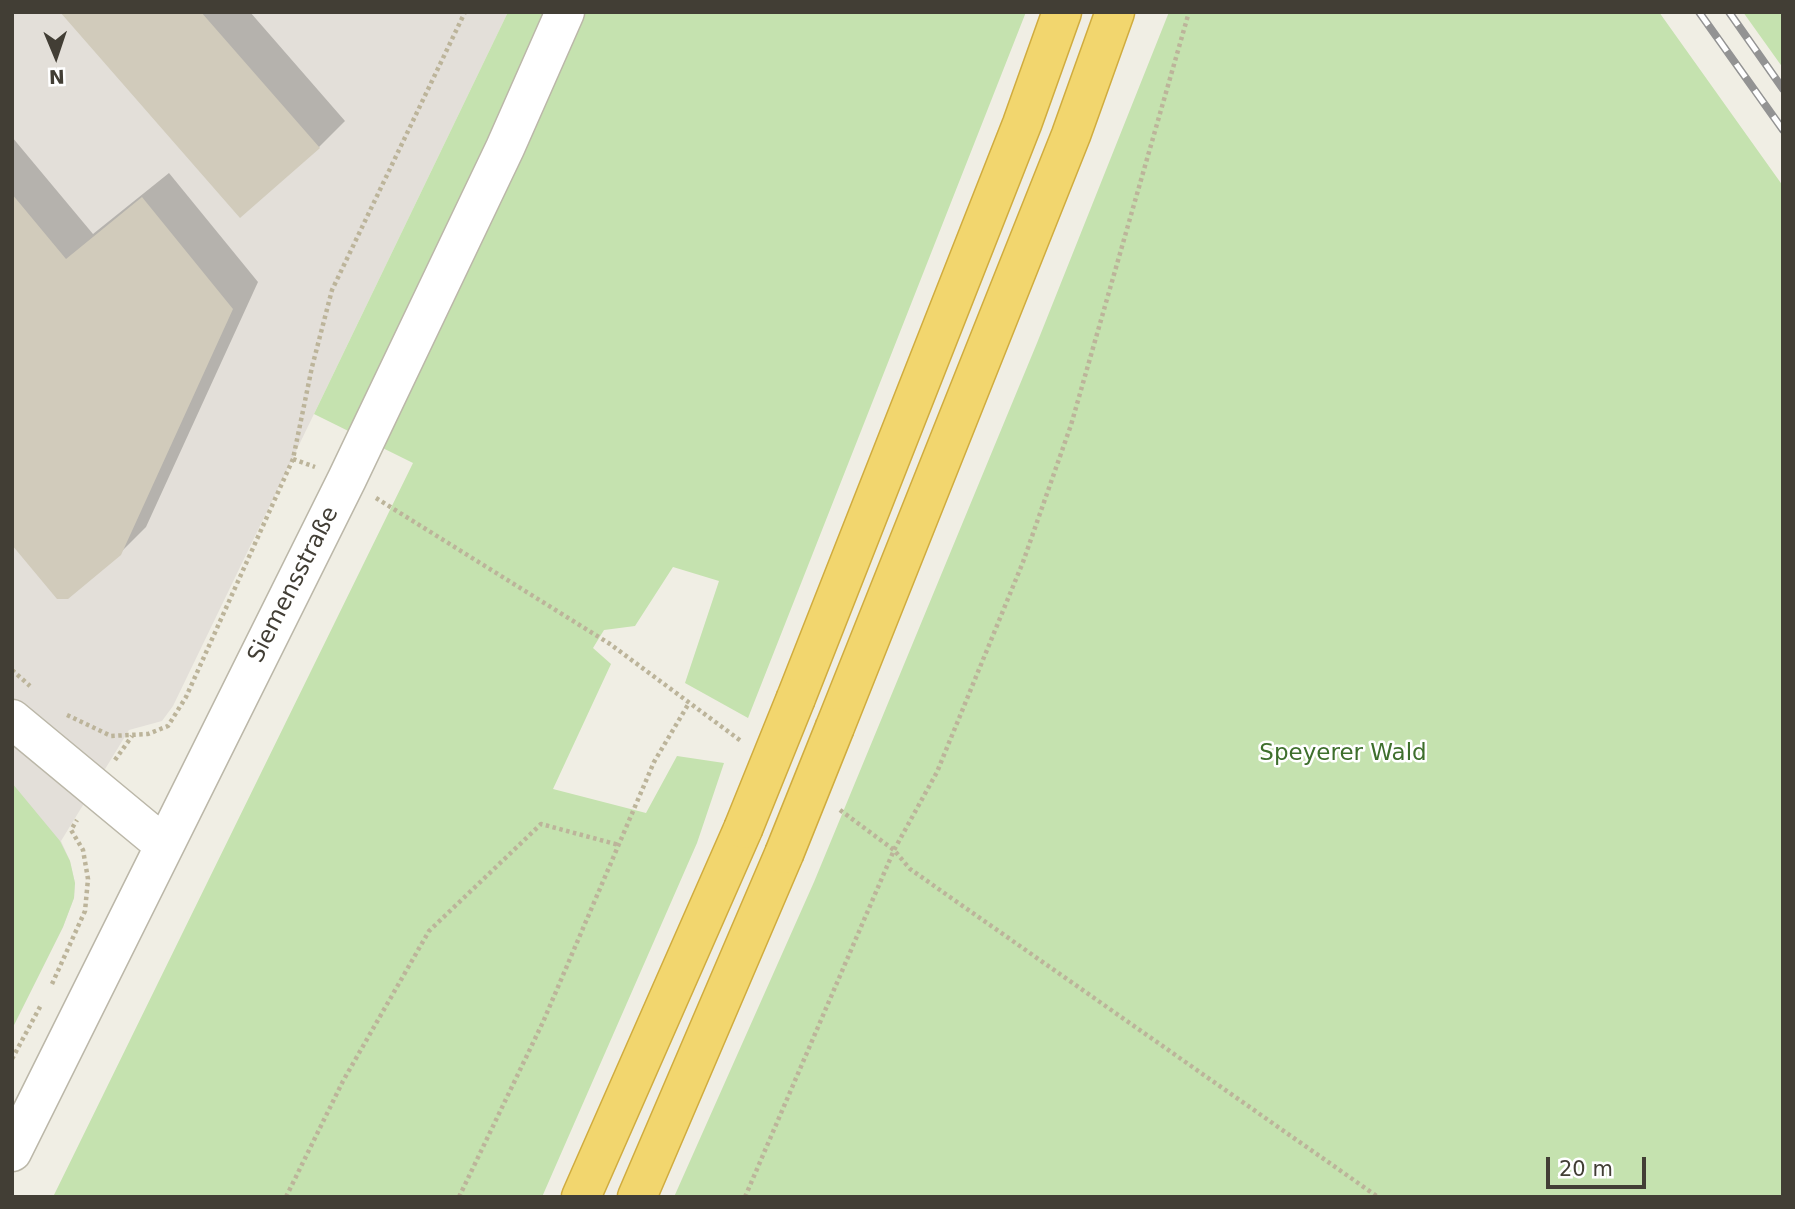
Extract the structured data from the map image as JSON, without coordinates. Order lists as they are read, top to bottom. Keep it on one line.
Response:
{"streets":{"street":["Siemensstraße"]},"parks":["Speyerer Wald"],"scale_bar":"20 m","north":"bottom"}
